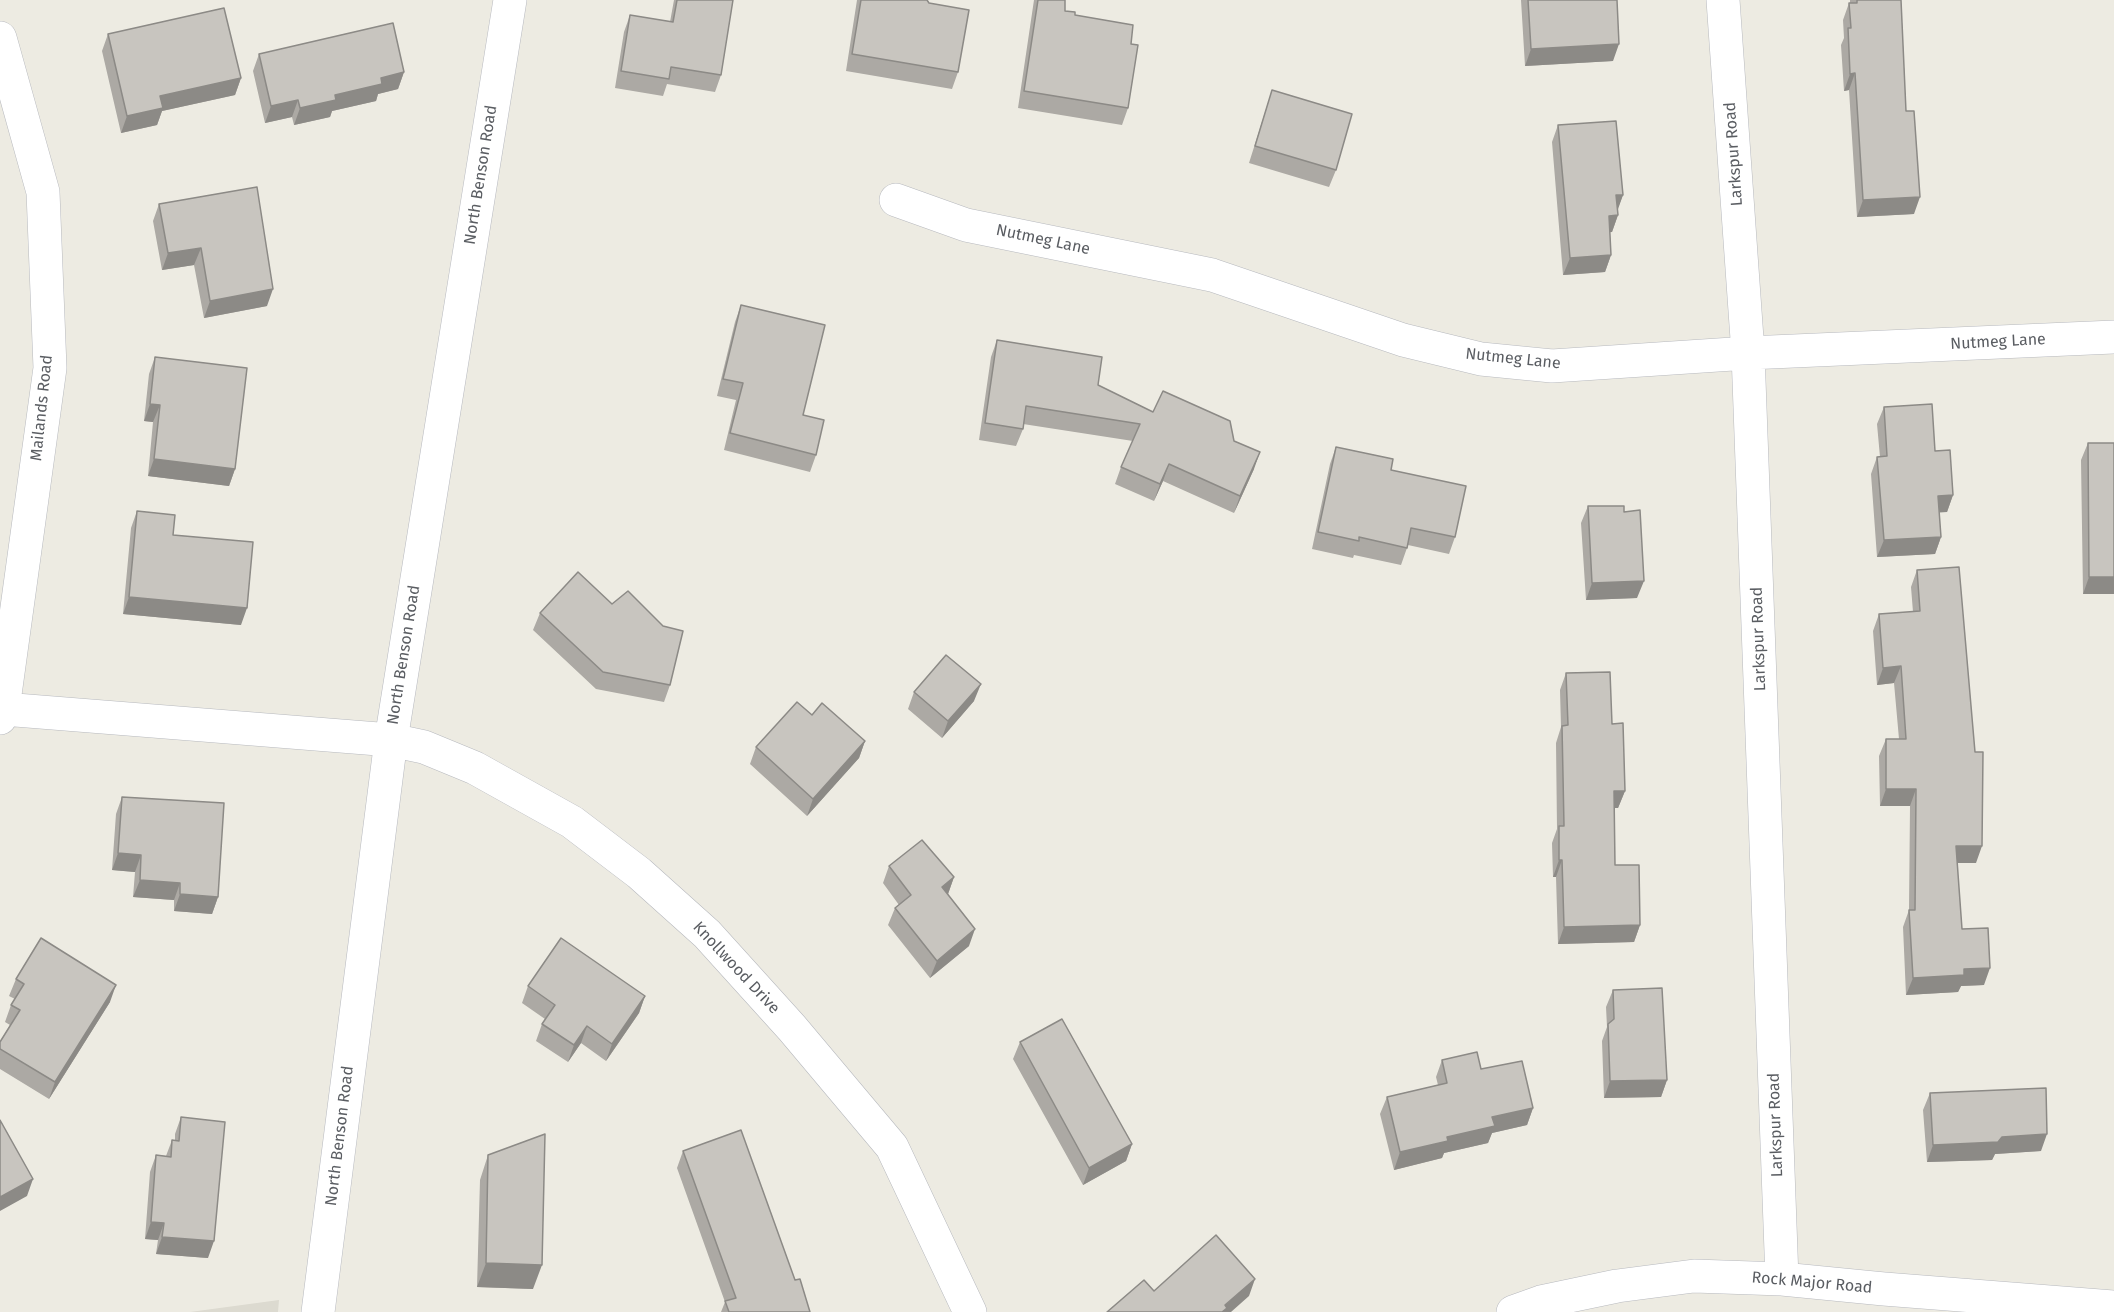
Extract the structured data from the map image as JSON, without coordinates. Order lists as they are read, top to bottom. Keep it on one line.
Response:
{"streets":{"street":["Larkspur Road","North Benson Road","Nutmeg Lane","Mailands Road","Knollwood Drive","Rock Major Road"]},"crossings":[["Larkspur Road","Nutmeg Lane"],["Larkspur Road","Rock Major Road"],["North Benson Road","Mailands Road"],["North Benson Road","Knollwood Drive"],["Mailands Road","Knollwood Drive"]]}
